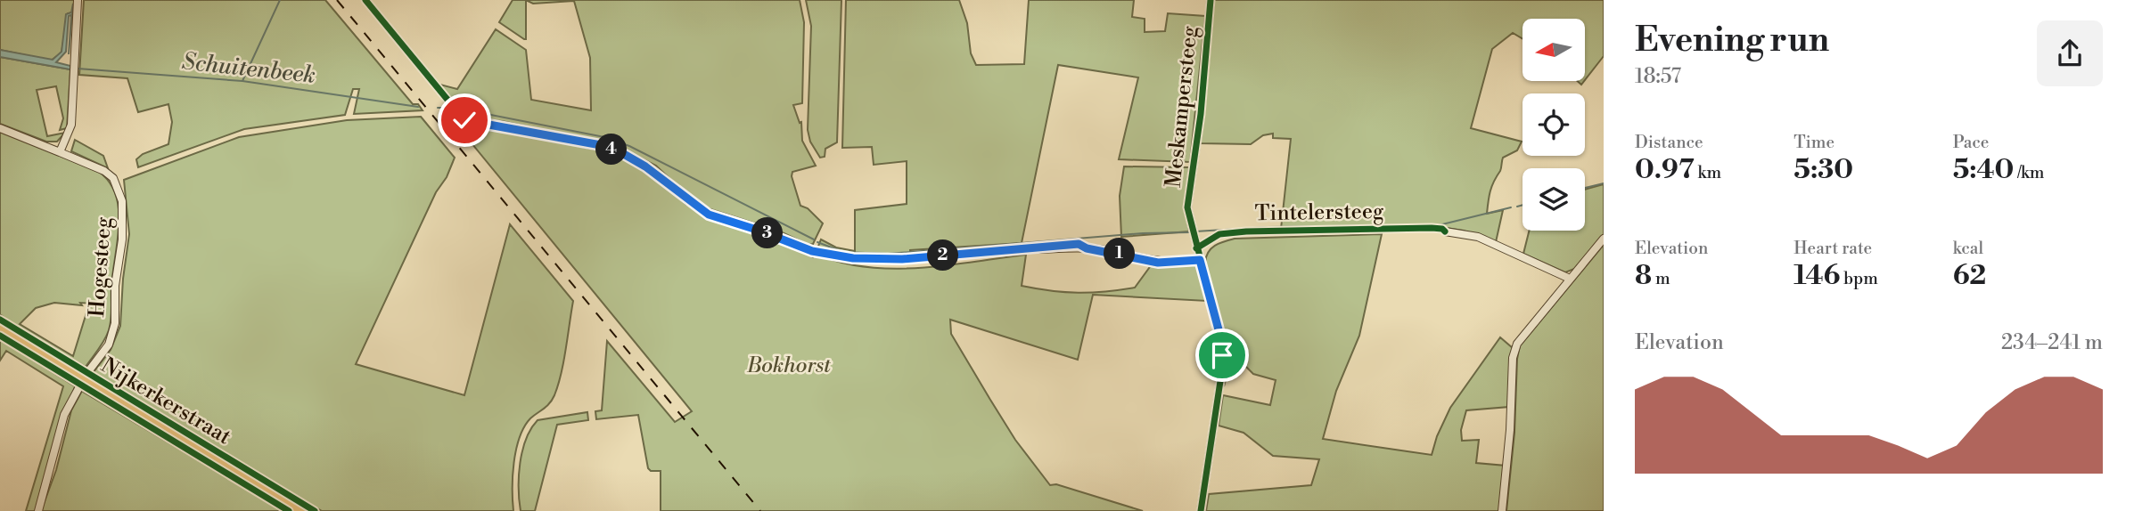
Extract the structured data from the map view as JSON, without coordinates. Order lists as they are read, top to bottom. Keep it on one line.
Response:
{"streets":{"main road":["Nijkerkerstraat"],"street":["Meskampersteeg","Hogesteeg"],"cycle path":["Tintelersteeg"]},"crossings":[["Hogesteeg","Nijkerkerstraat"]],"water":["Schuitenbeek"],"parks":["Bokhorst"],"north":"left","page":{"heading":["Evening run","18:57"],"stats":[["Distance","0.97 km"],["Time","5:30"],["Pace","5:40 /km"],["Elevation","8 m"],["Heart rate","146 bpm"],["kcal","62"]],"pins":["4","3","1","2"],"chart":["Elevation","234–241 m"]}}
